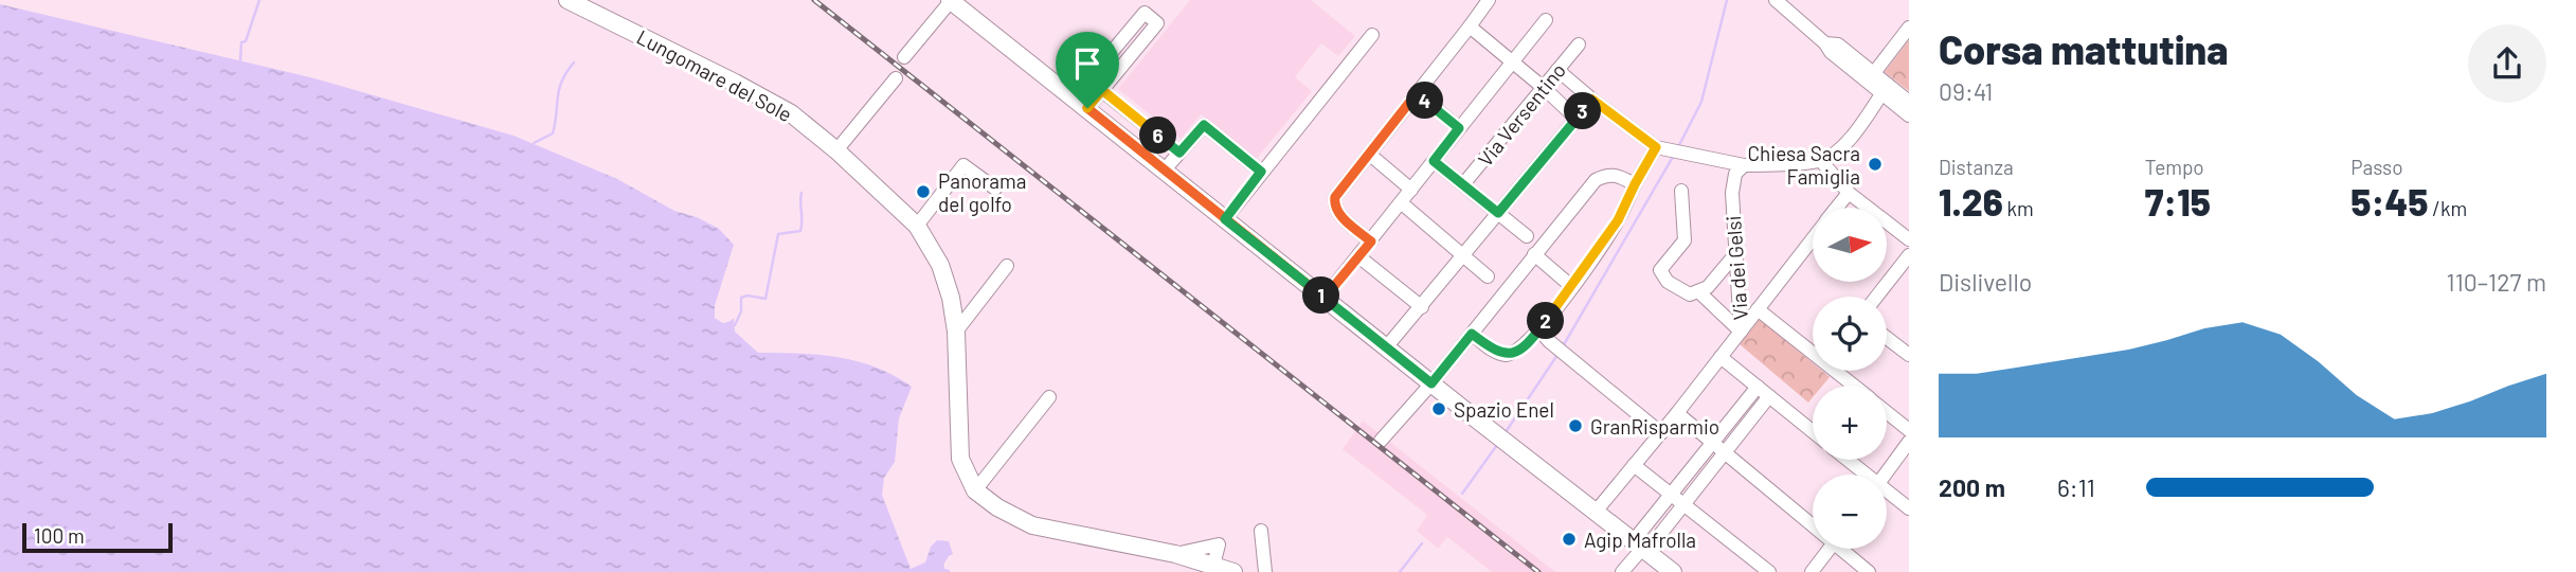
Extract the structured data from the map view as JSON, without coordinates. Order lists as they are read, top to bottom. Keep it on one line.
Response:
{"streets":{"street":["Lungomare del Sole","Via Versentino","Via dei Gelsi"]},"places":["Chiesa Sacra Famiglia","Panorama del golfo","Spazio Enel","GranRisparmio","Agip Mafrolla"],"scale_bar":"100 m","north":"right","page":{"heading":["Corsa mattutina","09:41"],"pins":["4","3","6","1","2"],"stats":[["Distanza","1.26 km"],["Tempo","7:15"],["Passo","5:45 /km"]],"map_buttons":["+","−"],"chart":["Dislivello","110–127 m"],"list":[{"name":"200 m","note":"6:11"}],"scale":"100 m"}}
